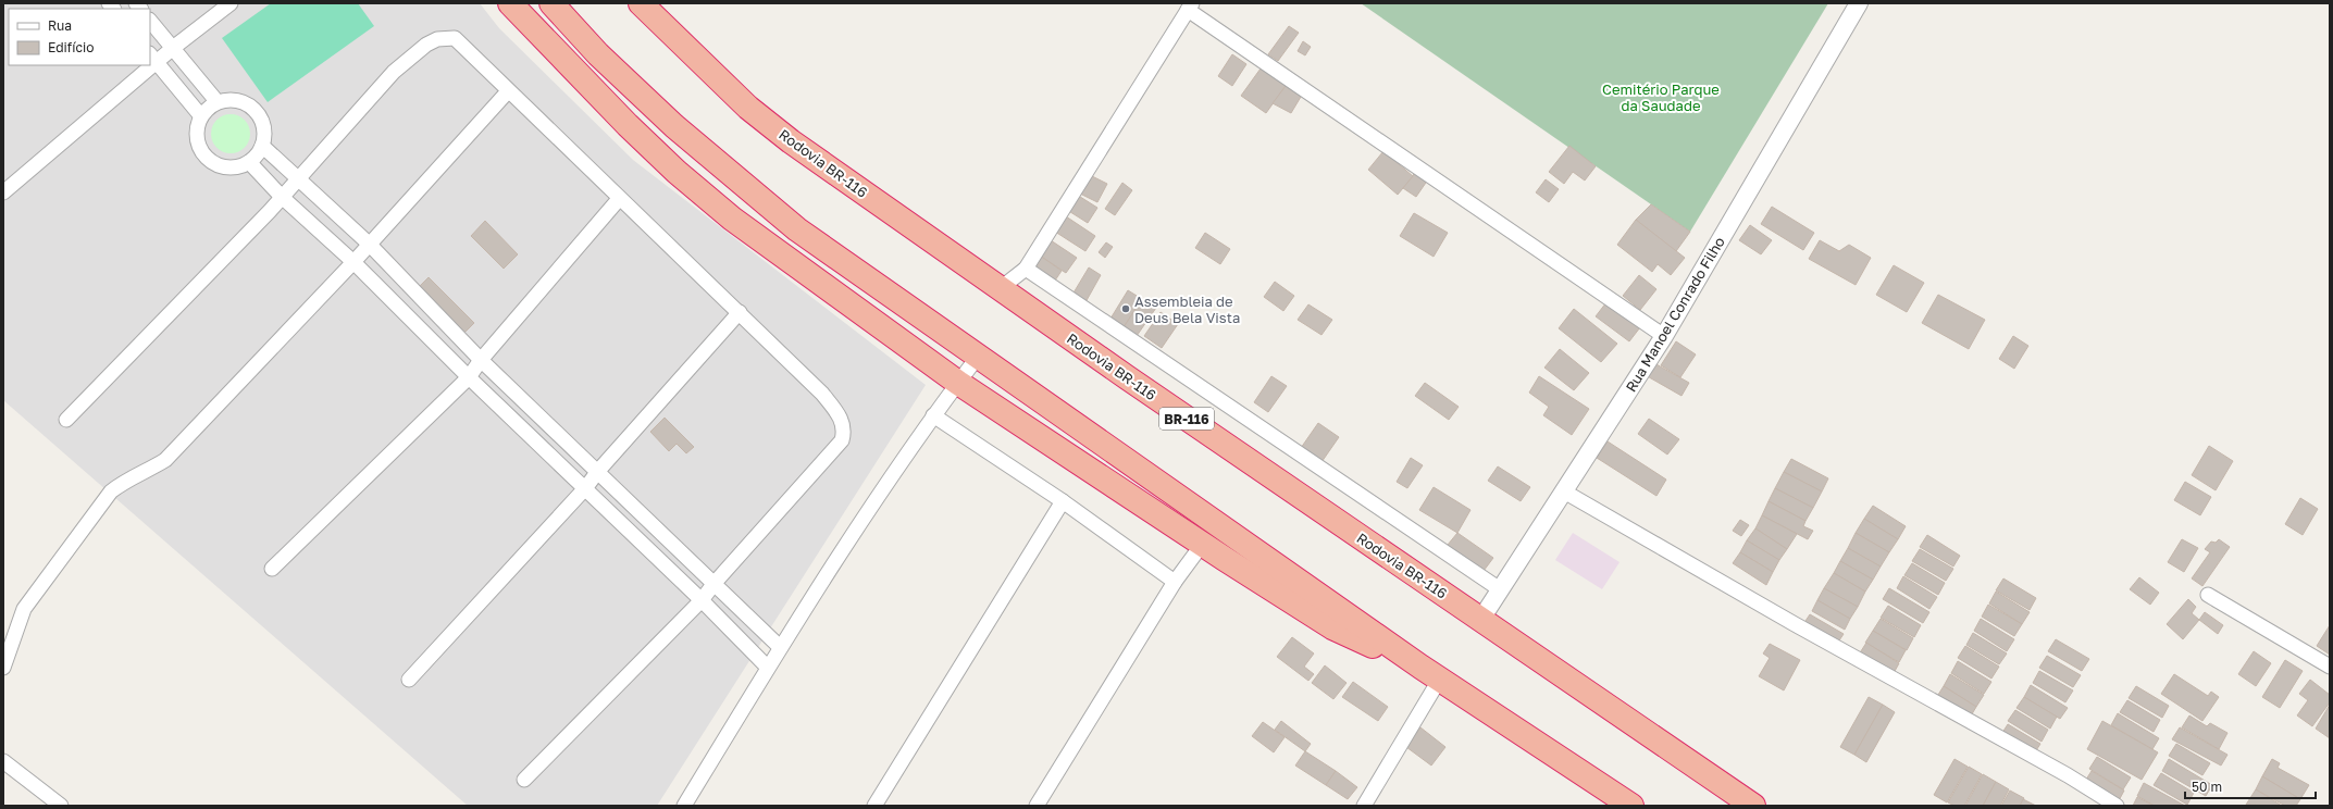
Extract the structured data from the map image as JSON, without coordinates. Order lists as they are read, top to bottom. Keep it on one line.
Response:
{"streets":{"highway":["Rodovia BR-116","BR-116"],"street":["Rua Manoel Conrado Filho"]},"crossings":[["Rodovia BR-116","Rua Manoel Conrado Filho"]],"parks":["Cemitério Parque da Saudade"],"places":["Assembleia de Deus Bela Vista"],"legend":["Rua","Edifício"],"scale_bar":"50 m"}
